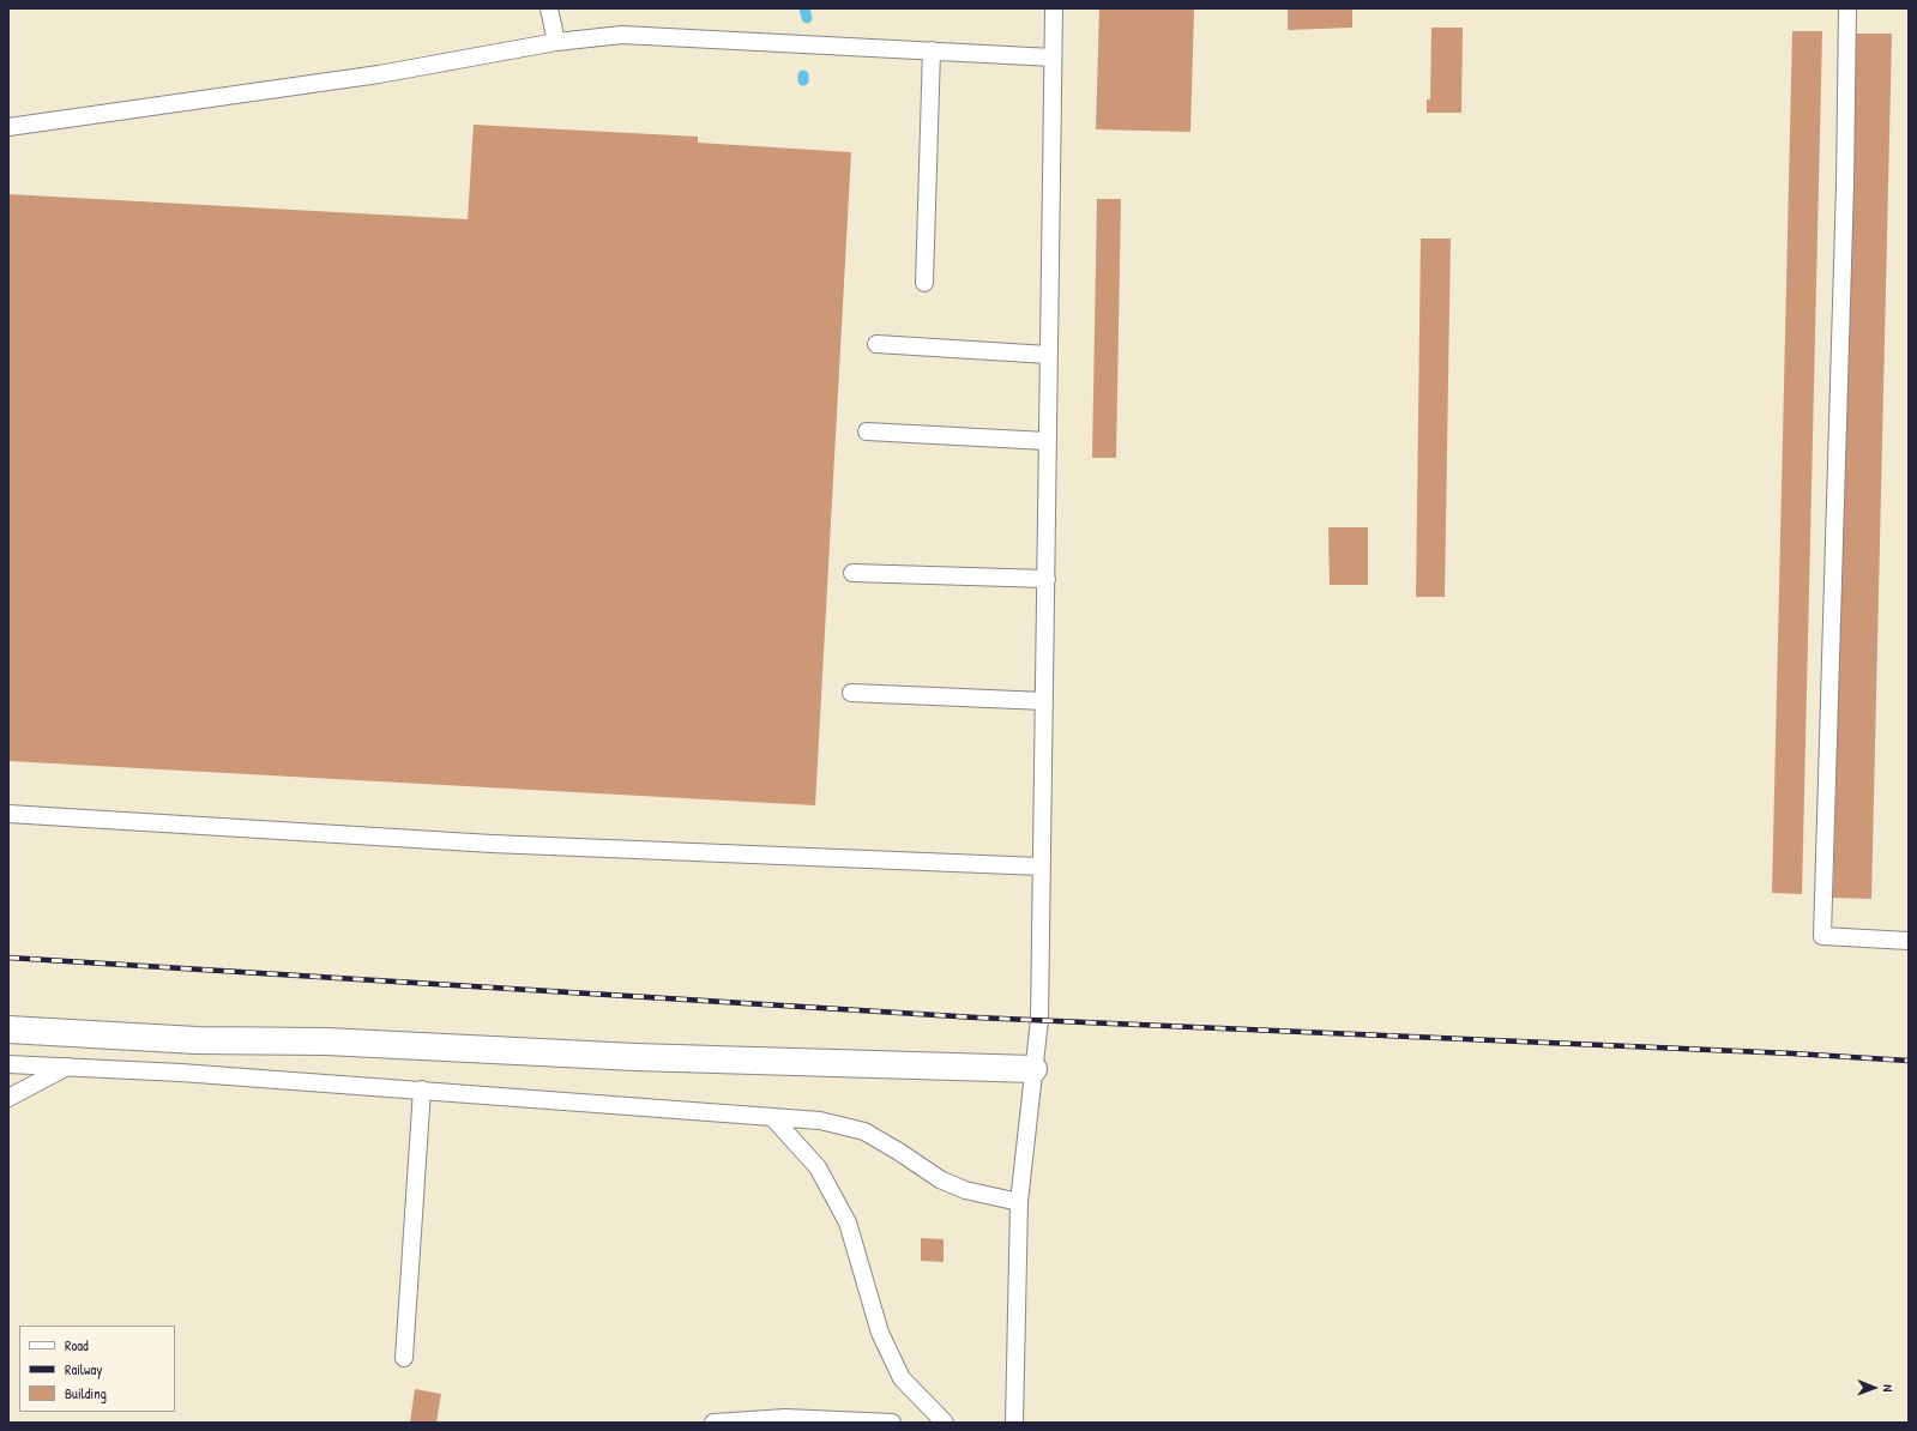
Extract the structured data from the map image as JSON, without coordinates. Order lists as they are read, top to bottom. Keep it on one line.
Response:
{"legend":["Road","Railway","Building"],"north":"right"}
